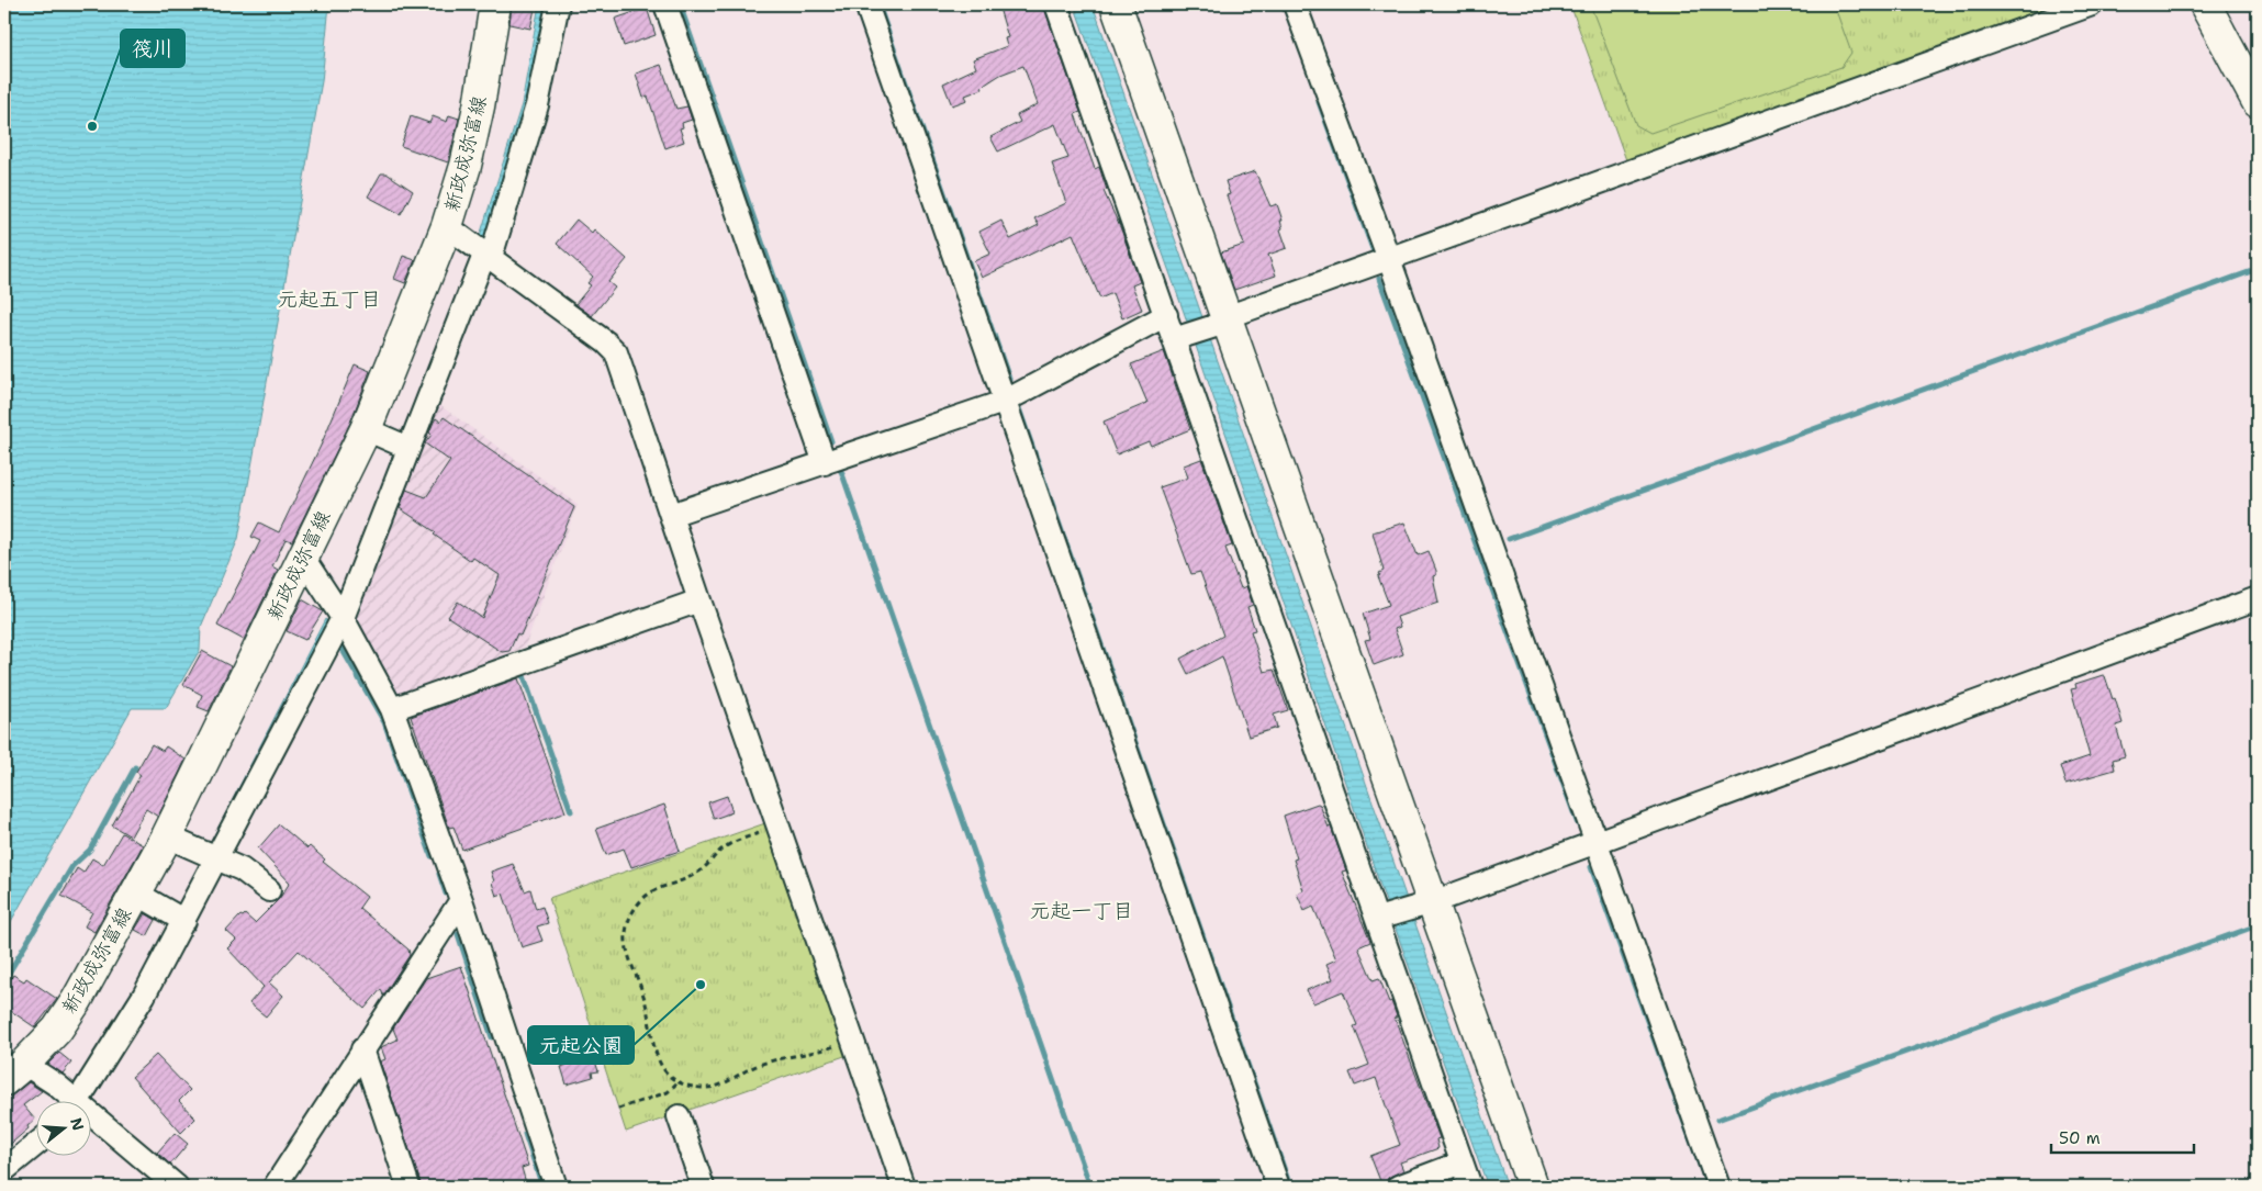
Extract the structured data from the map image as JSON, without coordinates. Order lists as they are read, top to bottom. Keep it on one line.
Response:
{"streets":{"street":["新政成弥富線"]},"districts":["元起五丁目","元起一丁目"],"places":["筏川","元起公園"],"scale_bar":"50 m","north":"right"}
